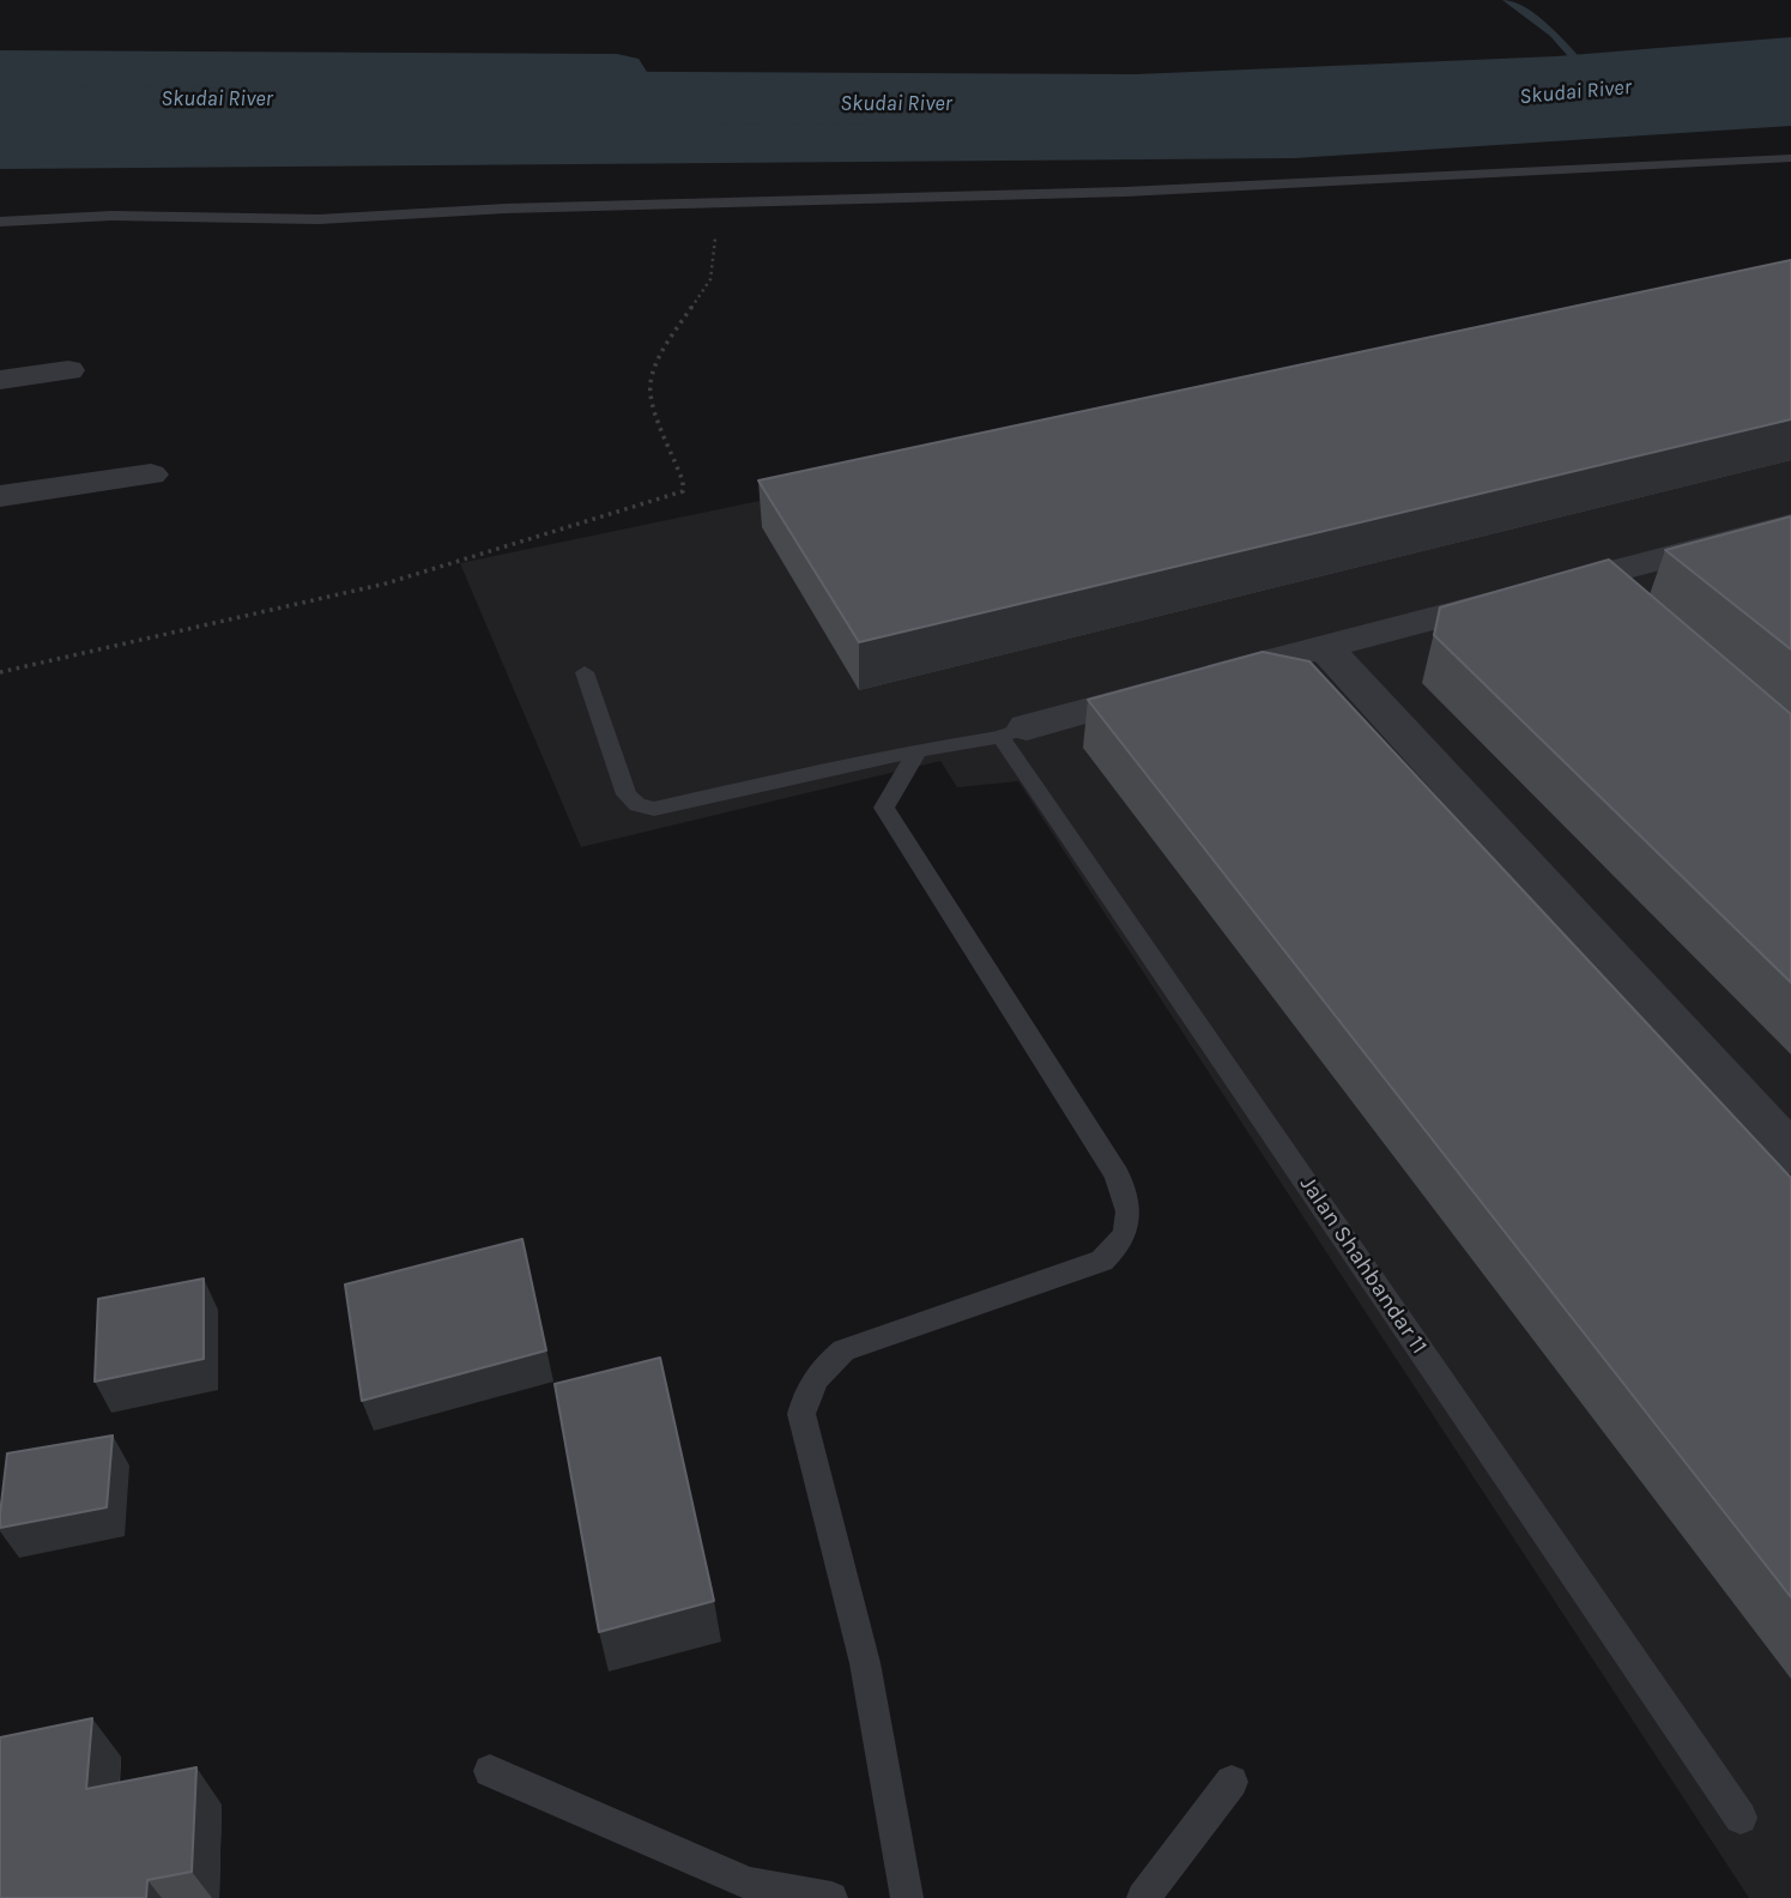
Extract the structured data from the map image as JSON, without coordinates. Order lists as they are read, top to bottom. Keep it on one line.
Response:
{"streets":{"lane":["Jalan Shahbandar 11"]},"water":["Skudai River"]}
